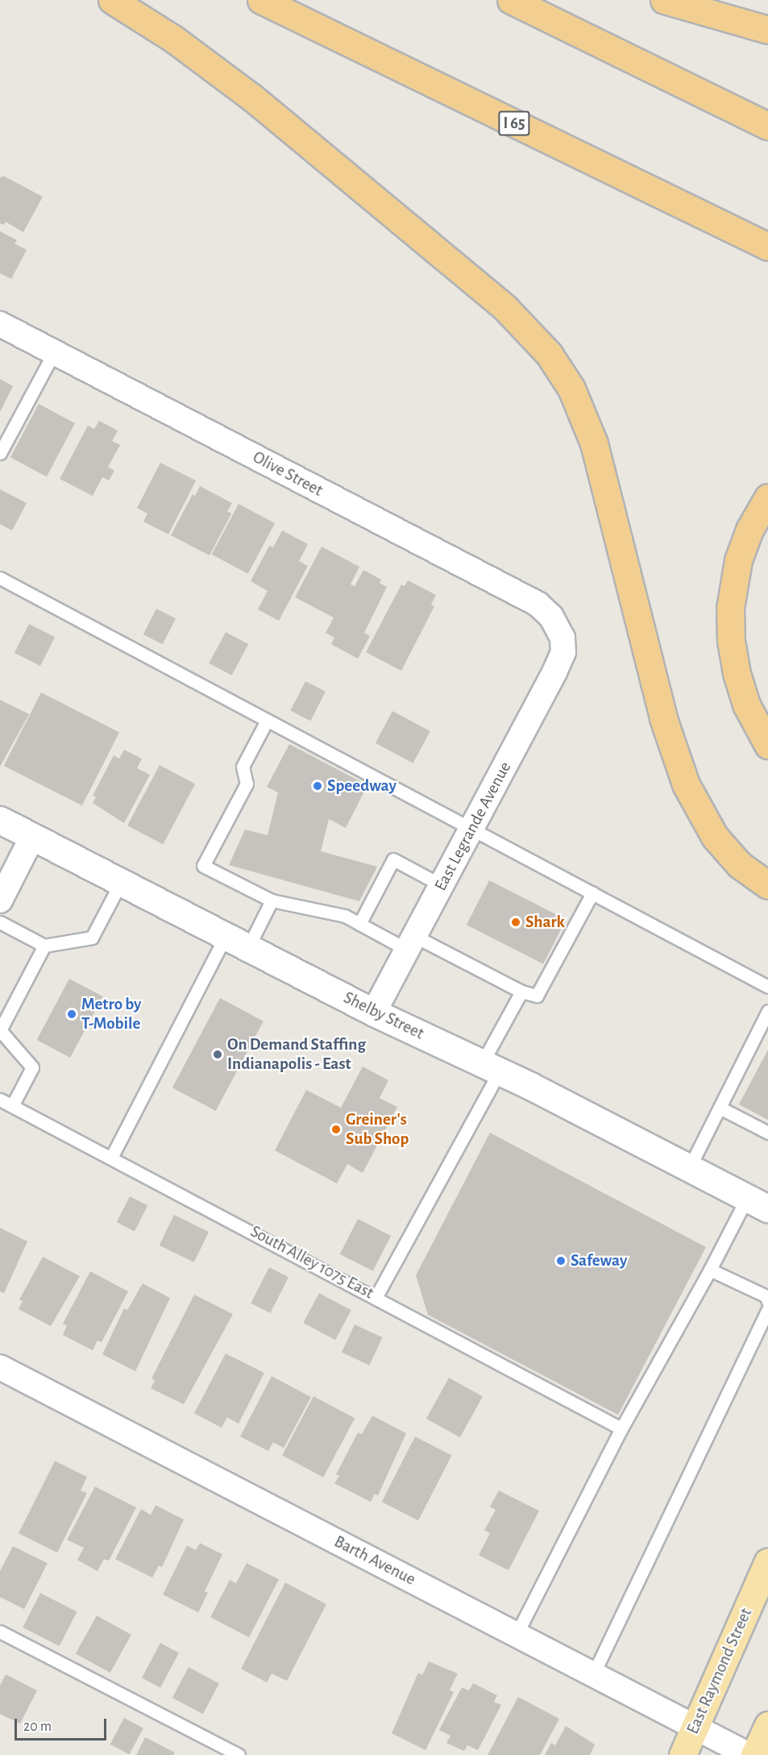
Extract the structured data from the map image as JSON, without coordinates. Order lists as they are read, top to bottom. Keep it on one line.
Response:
{"streets":{"highway":["I 65"],"main road":["Shelby Street","East Raymond Street"],"street":["Olive Street","East Legrande Avenue","Barth Avenue"],"lane":["South Alley 1075 East"]},"crossings":[["Olive Street","East Legrande Avenue"],["East Legrande Avenue","Shelby Street"],["Barth Avenue","East Raymond Street"]],"places":["Speedway","Shark","Metro by T-Mobile","On Demand Staffing Indianapolis - East","Greiner's Sub Shop","Safeway"],"scale_bar":"20 m"}
